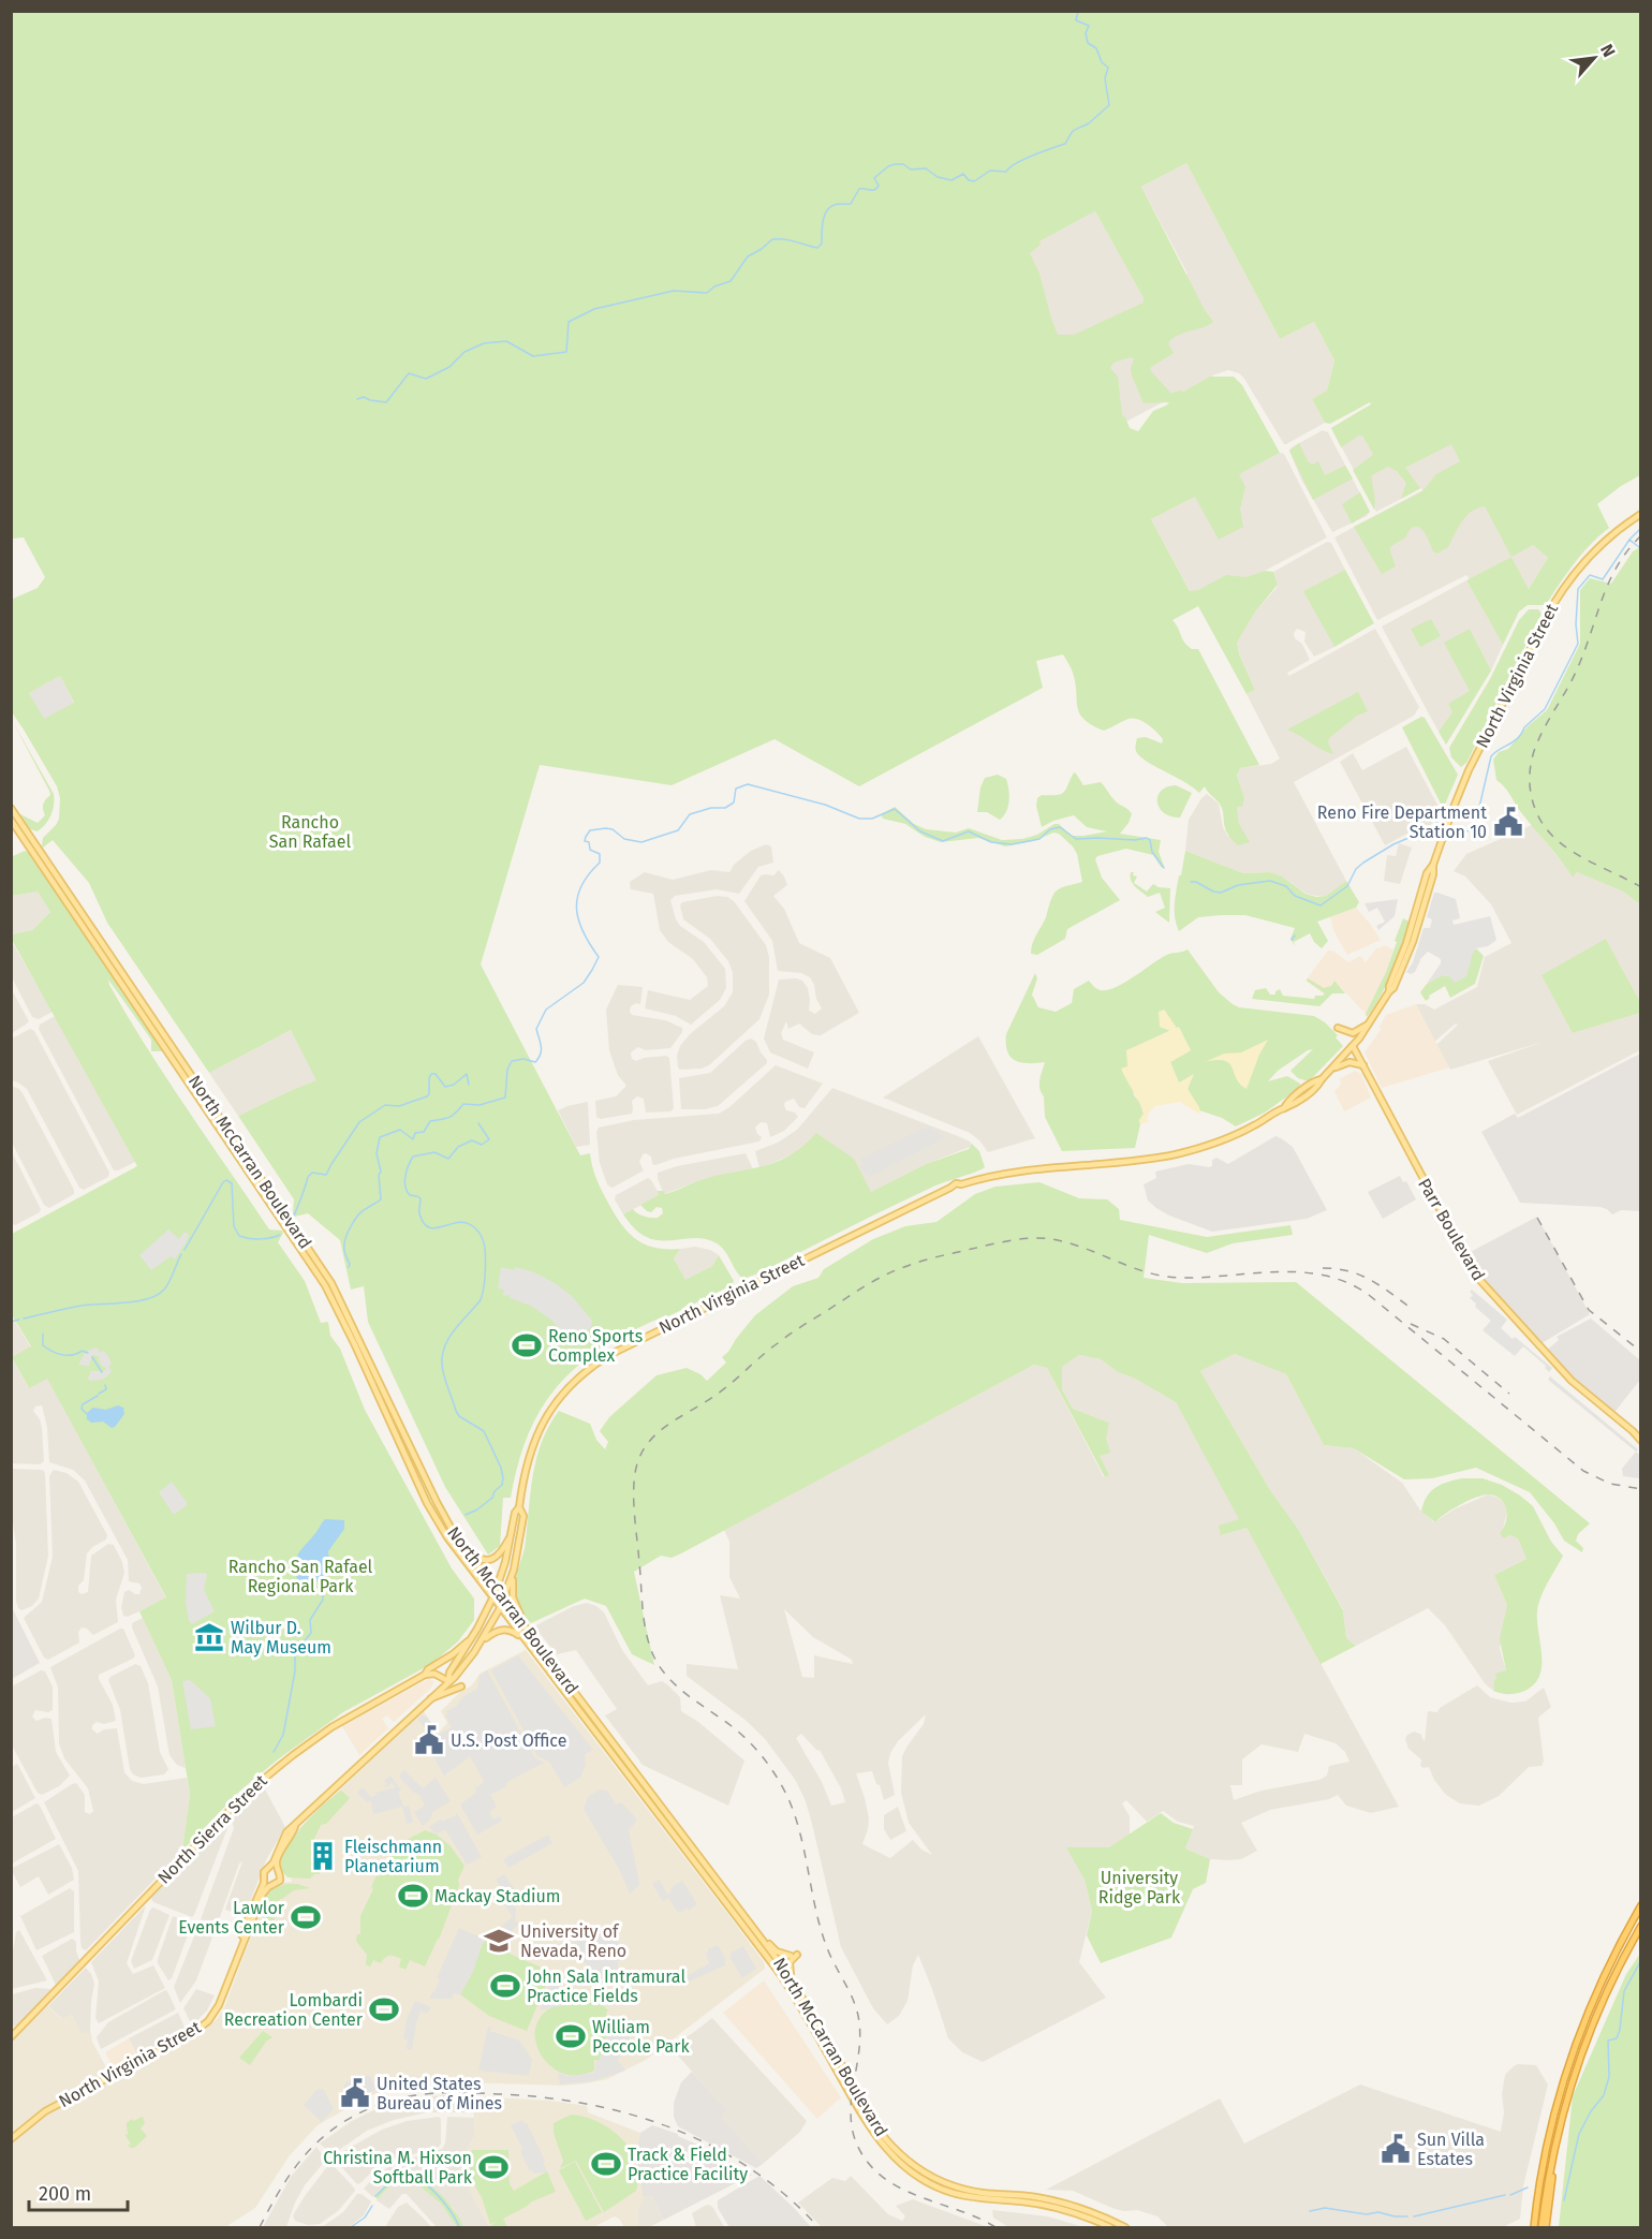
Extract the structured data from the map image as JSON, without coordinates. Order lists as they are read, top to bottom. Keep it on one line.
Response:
{"streets":{"main road":["North Virginia Street","North McCarran Boulevard","Parr Boulevard","North Sierra Street"]},"crossings":[["North Virginia Street","North McCarran Boulevard"],["North Virginia Street","Parr Boulevard"],["North Virginia Street","North Sierra Street"]],"parks":["Rancho San Rafael","Rancho San Rafael Regional Park","University Ridge Park"],"places":{"public building":["Reno Fire Department Station 10","U.S. Post Office","United States Bureau of Mines","Sun Villa Estates"],"sports":["Reno Sports Complex","Mackay Stadium","Lawlor Events Center","John Sala Intramural Practice Fields","Lombardi Recreation Center","William Peccole Park","Track & Field Practice Facility","Christina M. Hixson Softball Park"],"museum":["Wilbur D. May Museum"],"building":["Fleischmann Planetarium"],"school or university":["University of Nevada, Reno"]},"scale_bar":"200 m","north":"top right"}
